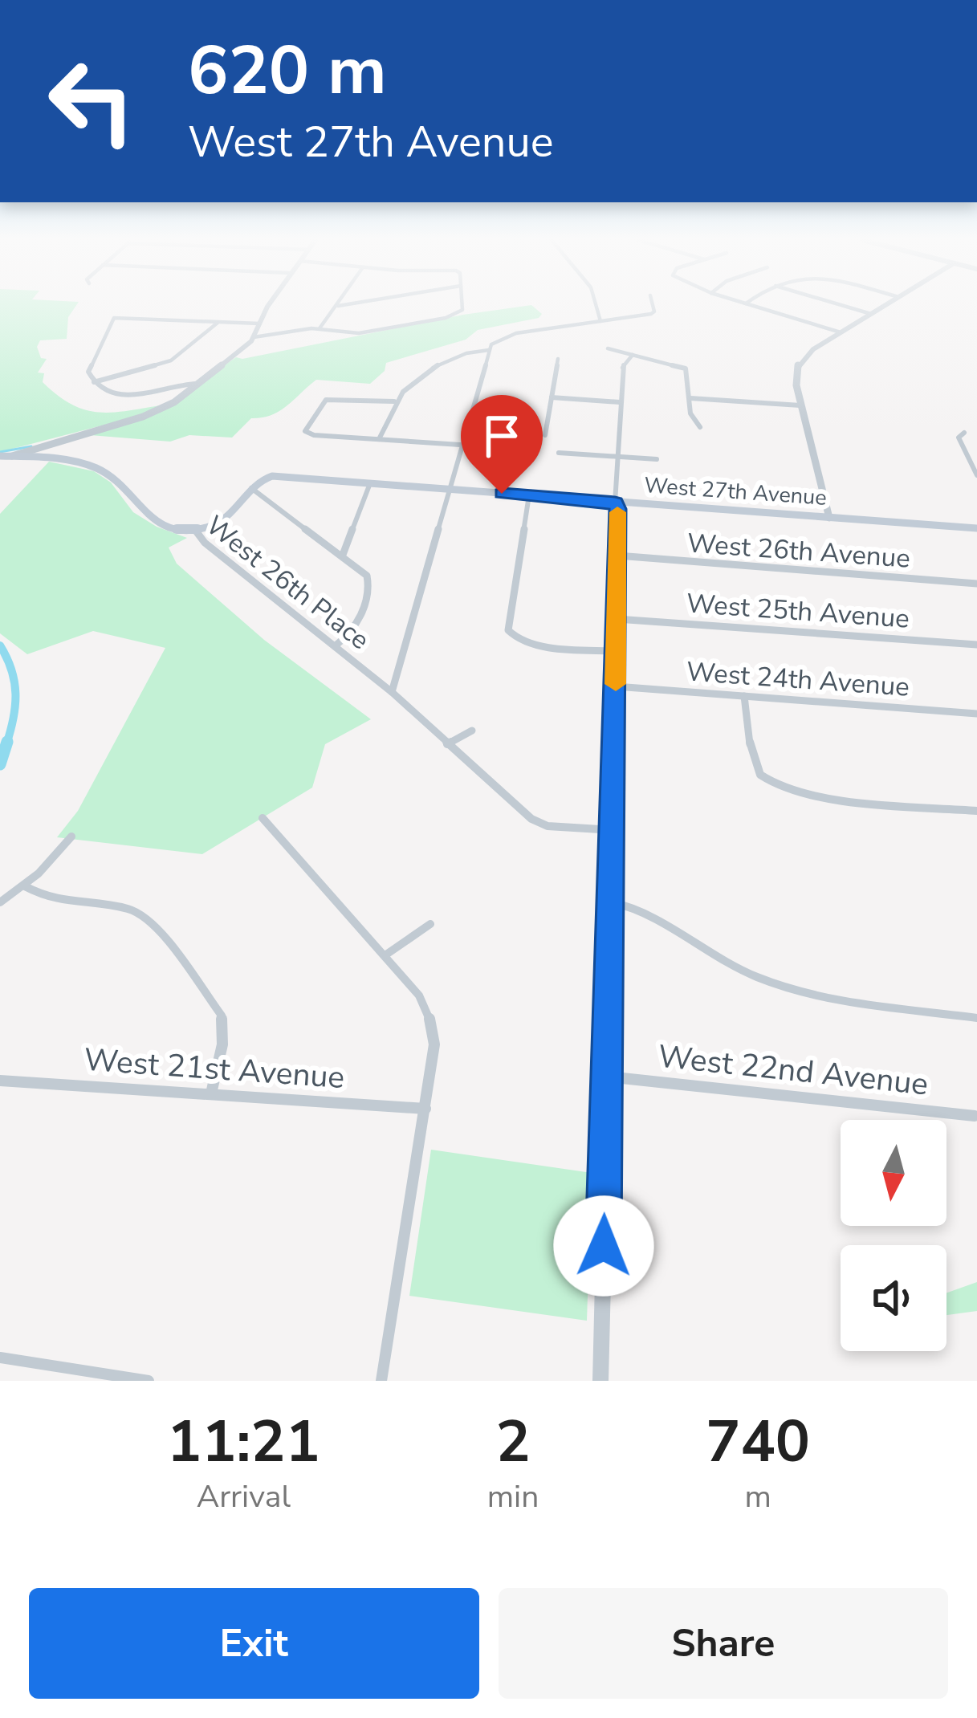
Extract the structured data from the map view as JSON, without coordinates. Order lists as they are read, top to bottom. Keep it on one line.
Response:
{"streets":{"main road":["West 27th Avenue","West 26th Place"],"street":["West 26th Avenue","West 25th Avenue","West 24th Avenue","West 21st Avenue","West 22nd Avenue"]},"north":"bottom","page":{"turn":["620 m","West 27th Avenue"],"eta":["11:21","Arrival","2","min","740","m"],"buttons":["Exit","Share"]}}
